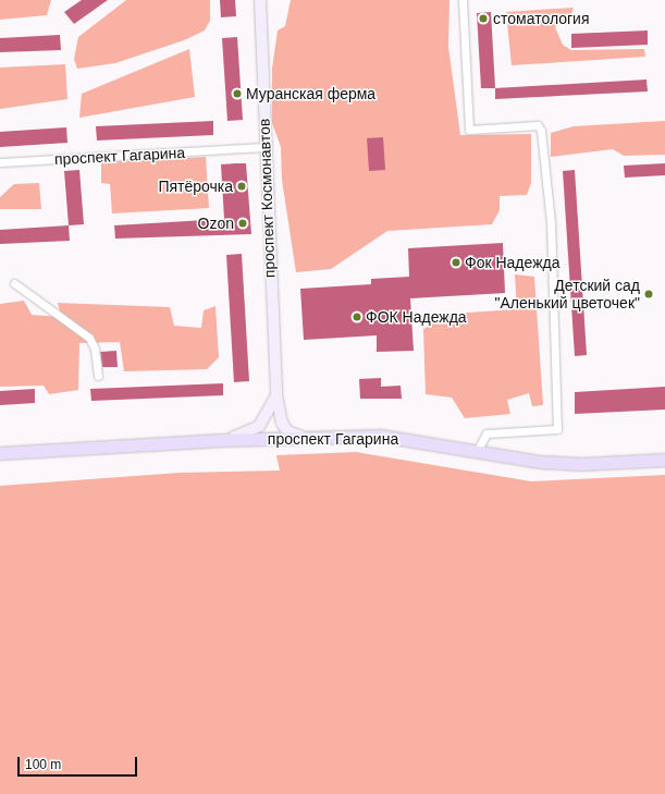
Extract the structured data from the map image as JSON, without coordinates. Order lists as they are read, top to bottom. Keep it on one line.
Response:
{"streets":{"main road":["проспект Гагарина","проспект Космонавтов"]},"crossings":[["проспект Гагарина","проспект Космонавтов"]],"places":["стоматология","Муранская ферма","Пятёрочка","Ozon","Фок Надежда","Детский сад \"Аленький цветочек\"","ФОК Надежда"],"scale_bar":"100 m"}
